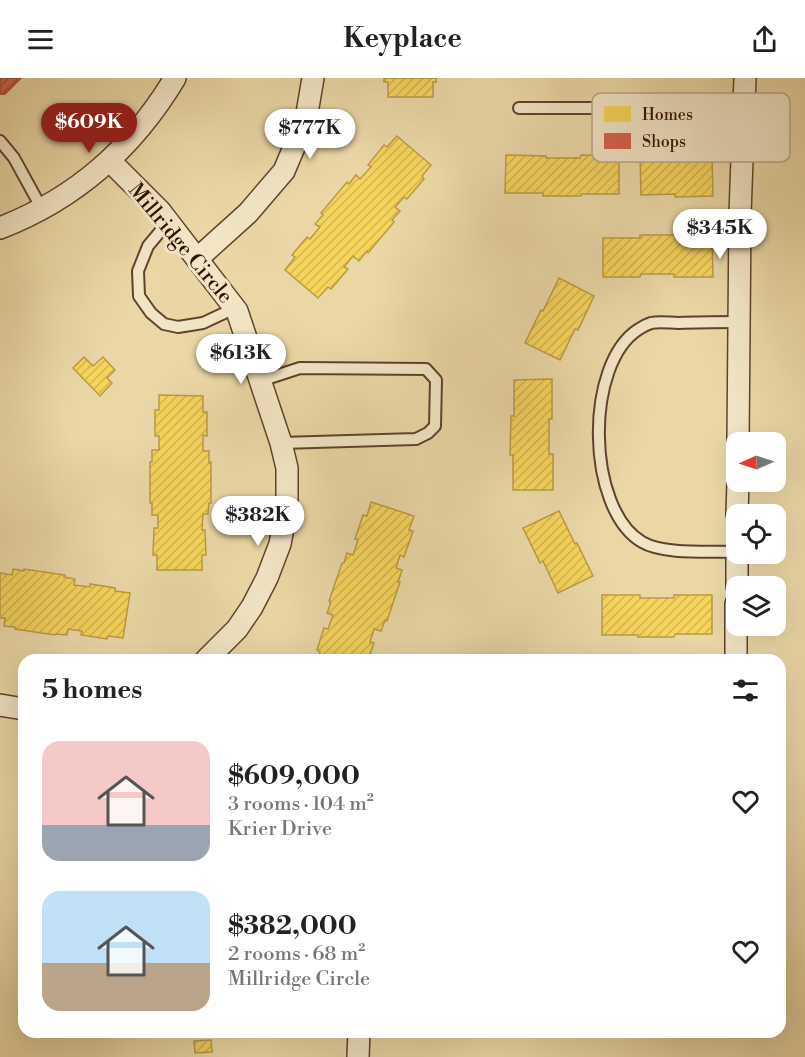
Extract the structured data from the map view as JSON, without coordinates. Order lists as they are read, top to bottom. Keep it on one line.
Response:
{"streets":{"street":["Millridge Circle"]},"legend":["Homes","Shops"],"north":"left","page":{"header":"Keyplace","price":["$609K","$777K","$345K","$613K","$382K"],"heading":"5 homes","list":[{"name":"$609,000","note":"3 rooms · 104 m² · Krier Drive"},{"name":"$382,000","note":"2 rooms · 68 m² · Millridge Circle"}]}}
